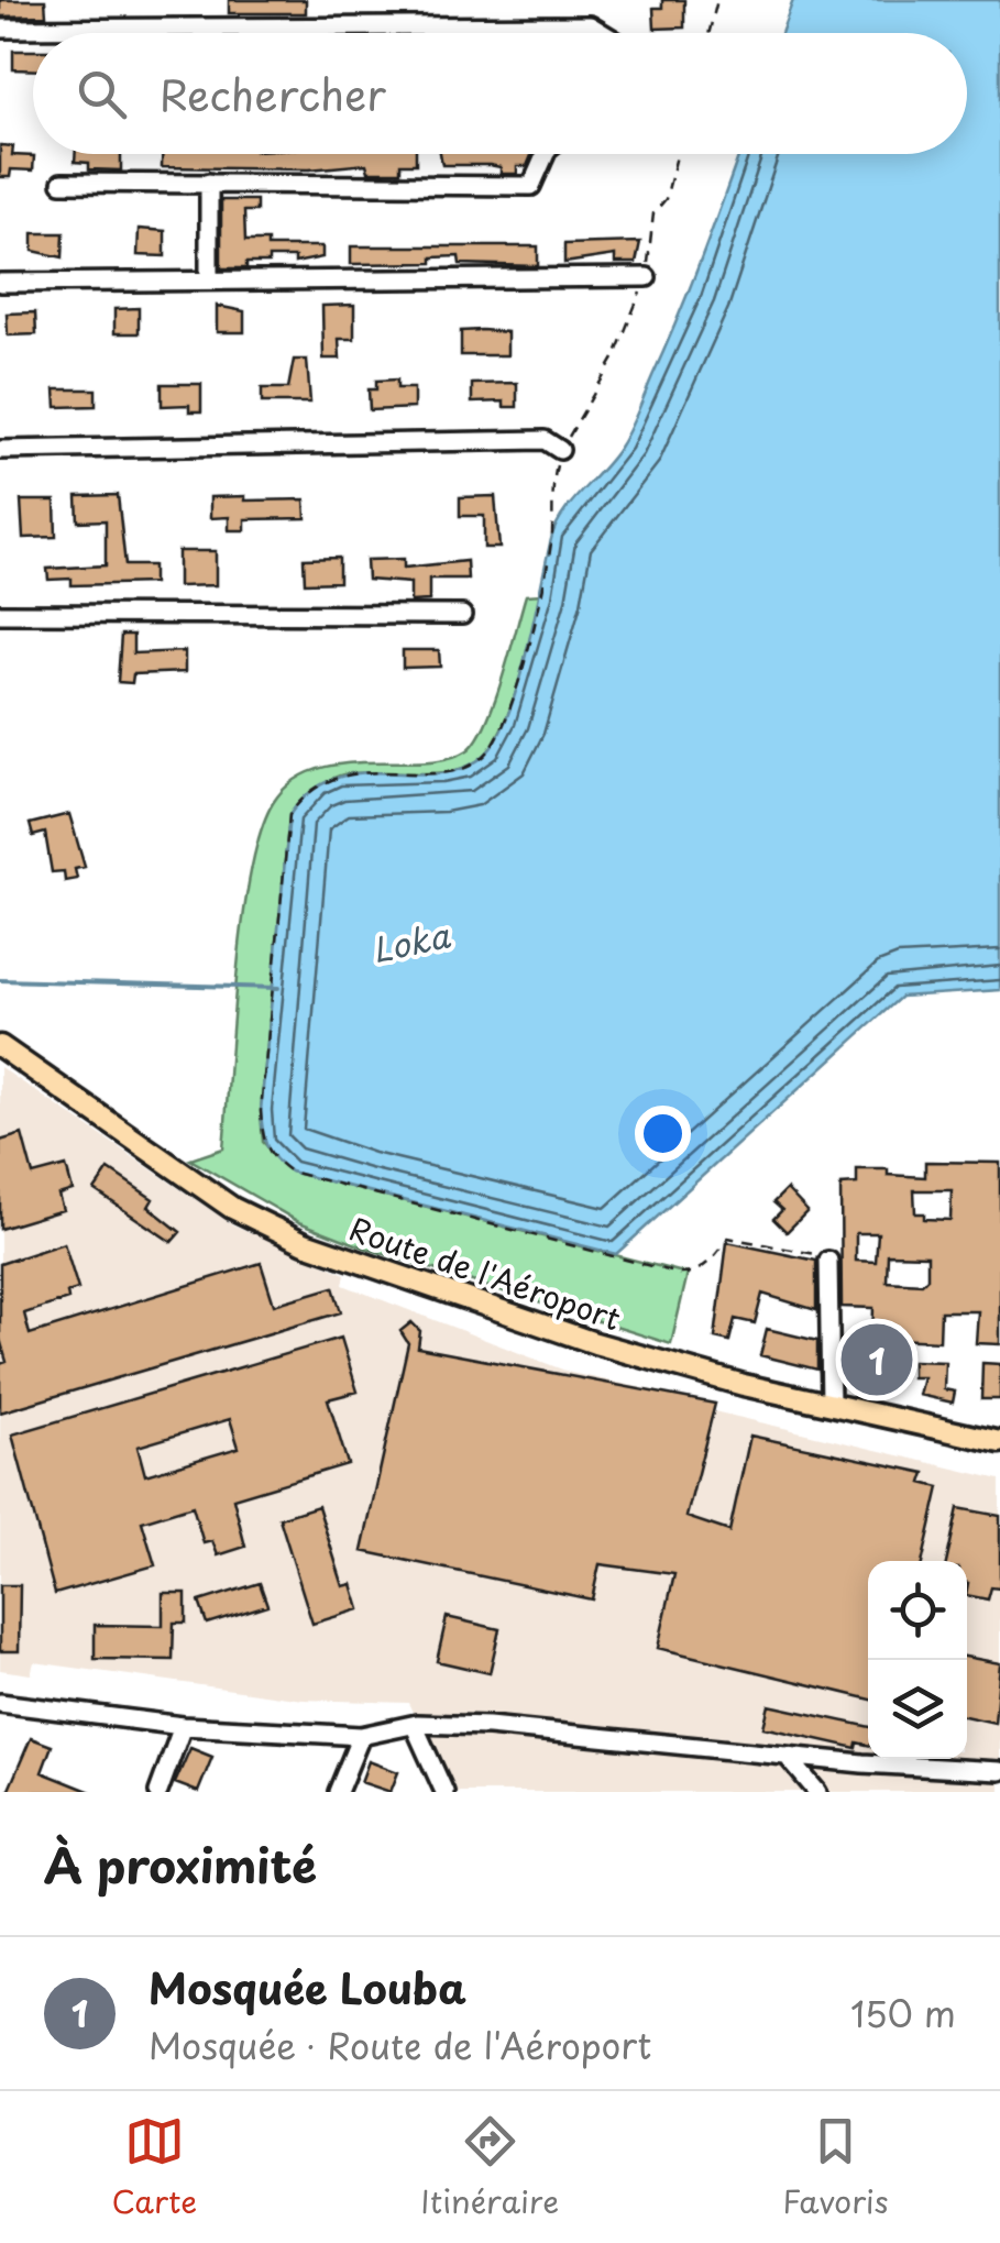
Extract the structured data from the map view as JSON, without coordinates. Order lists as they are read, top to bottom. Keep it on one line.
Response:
{"streets":{"main road":["Route de l'Aéroport"]},"water":["Loka"],"page":{"search":"Rechercher","pins":"1","heading":"À proximité","list":[{"mark":"1","name":"Mosquée Louba","note":"Mosquée · Route de l'Aéroport","value":"150 m"}],"nav":["Carte","Itinéraire","Favoris"]}}
